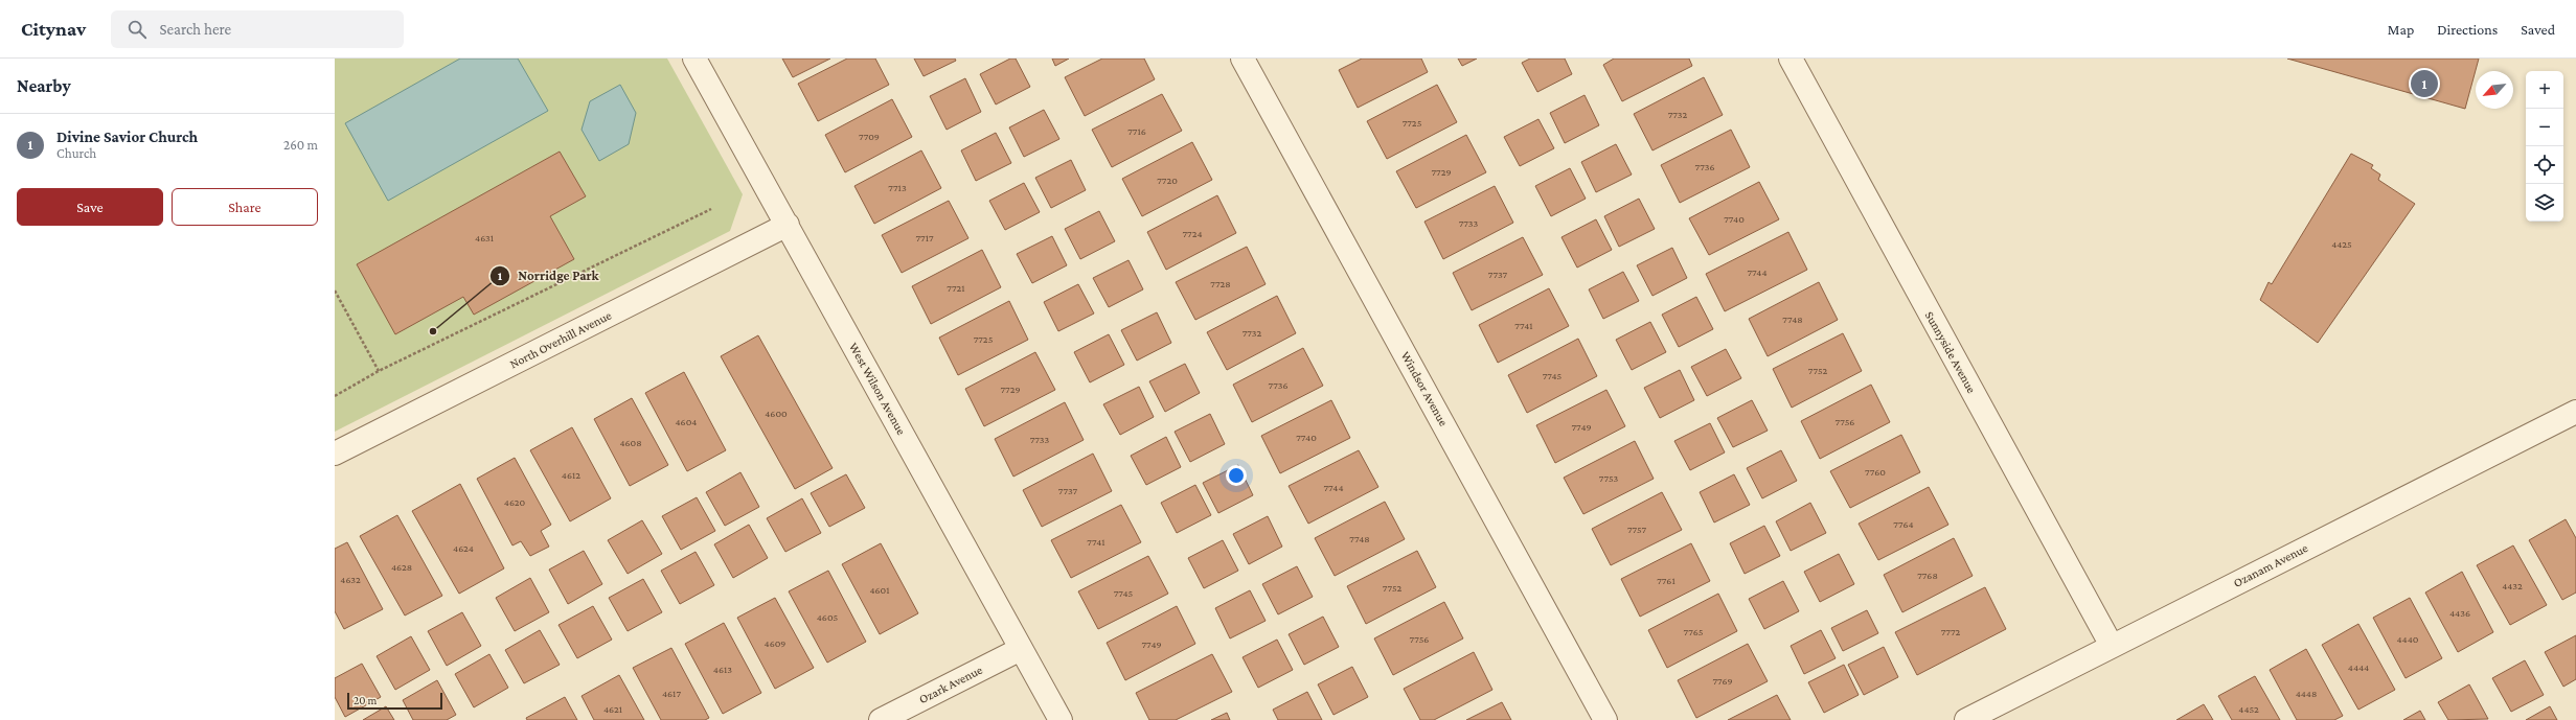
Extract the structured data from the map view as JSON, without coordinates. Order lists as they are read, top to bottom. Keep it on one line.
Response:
{"streets":{"street":["North Overhill Avenue","Sunnyside Avenue","West Wilson Avenue","Windsor Avenue","Ozanam Avenue","Ozark Avenue"]},"crossings":[["North Overhill Avenue","West Wilson Avenue"],["Sunnyside Avenue","Ozanam Avenue"],["West Wilson Avenue","Ozark Avenue"]],"places":["Norridge Park"],"house_numbers":["7732","7725","7716","7709","7736","7729","7720","7713","7740","7733","7724","4631","7717","4425","7744","7737","7728","7721","7748","7741","7732","7725","7752","7745","7736","7729","4600","4604","7756","7749","7740","7733","4608","7760","4612","7753","7744","7737","4620","7764","7757","7748","7741","4624","4628","7768","4632","7761","4432","7752","4601","7745","4436","4605","7765","7772","7756","4440","4609","7749","4444","4613","7769","4617","4448","4621","4452"],"scale_bar":"20 m","north":"bottom left","page":{"header":"Citynav","search":"Search here","nav":["Map","Directions","Saved"],"heading":"Nearby","pins":"1","map_buttons":["+","−"],"list":[{"mark":"1","name":"Divine Savior Church","note":"Church","value":"260 m"}],"buttons":["Save","Share"],"scale":"20 m"}}
